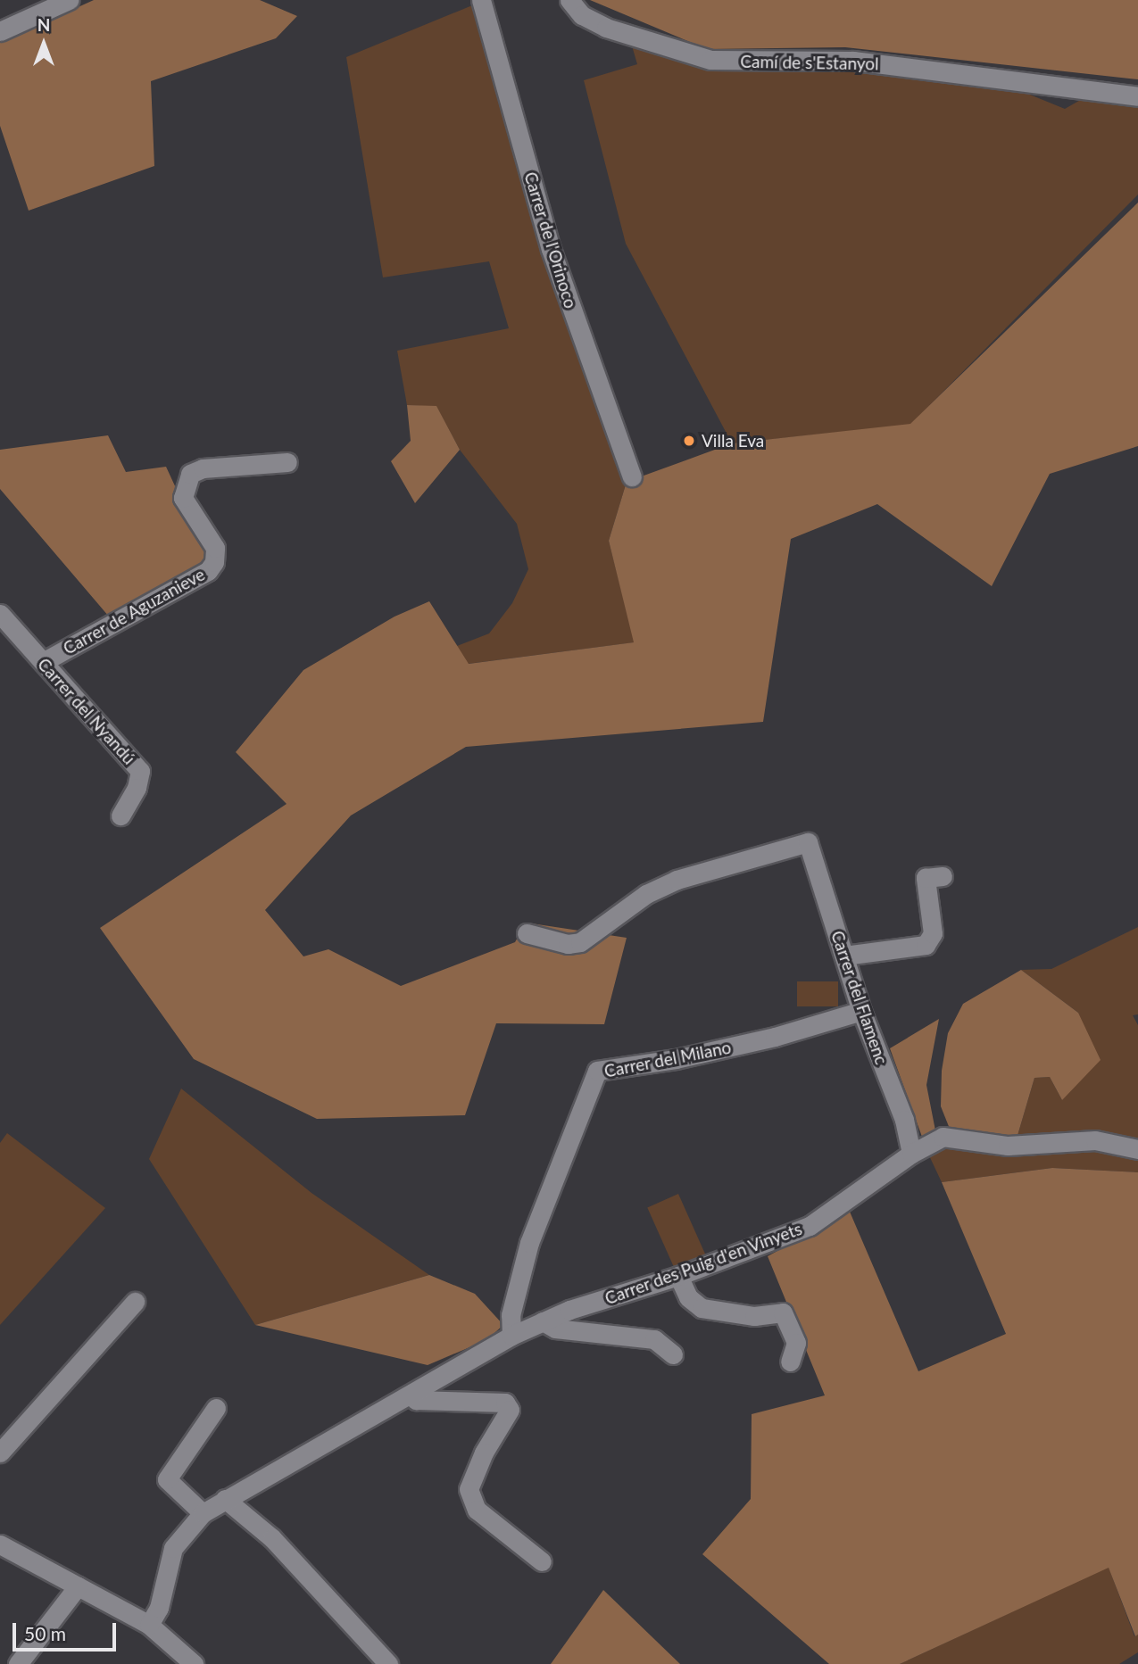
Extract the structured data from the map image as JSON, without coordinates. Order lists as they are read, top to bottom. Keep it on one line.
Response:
{"streets":{"street":["Camí de s'Estanyol","Carrer de l'Orinoco","Carrer de Aguzanieve","Carrer del Nyandú","Carrer del Flamenc","Carrer del Milano","Carrer des Puig d'en Vinyets"]},"crossings":[["Carrer de Aguzanieve","Carrer del Nyandú"],["Carrer del Flamenc","Carrer del Milano"],["Carrer del Flamenc","Carrer des Puig d'en Vinyets"],["Carrer del Milano","Carrer des Puig d'en Vinyets"]],"places":["Villa Eva"],"scale_bar":"50 m","north":"top"}
